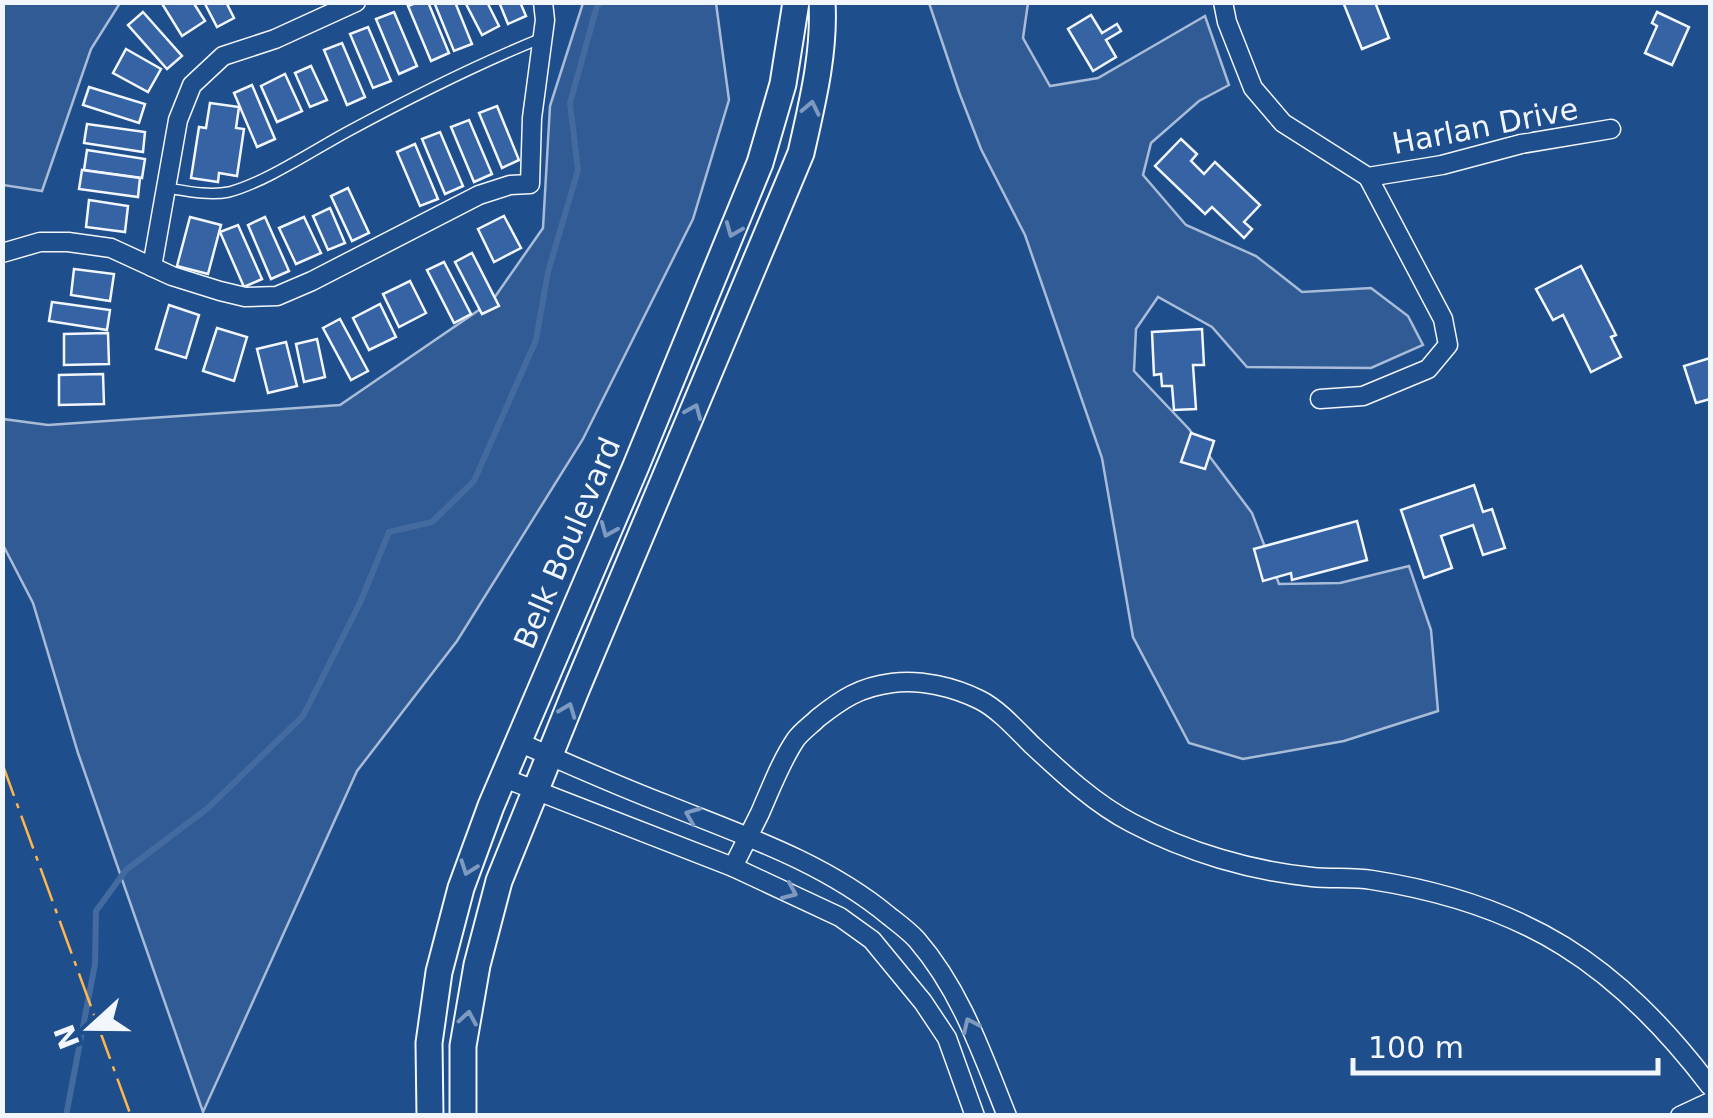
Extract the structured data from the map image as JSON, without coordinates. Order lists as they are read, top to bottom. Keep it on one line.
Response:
{"streets":{"street":["Harlan Drive","Belk Boulevard"]},"scale_bar":"100 m","north":"left"}
